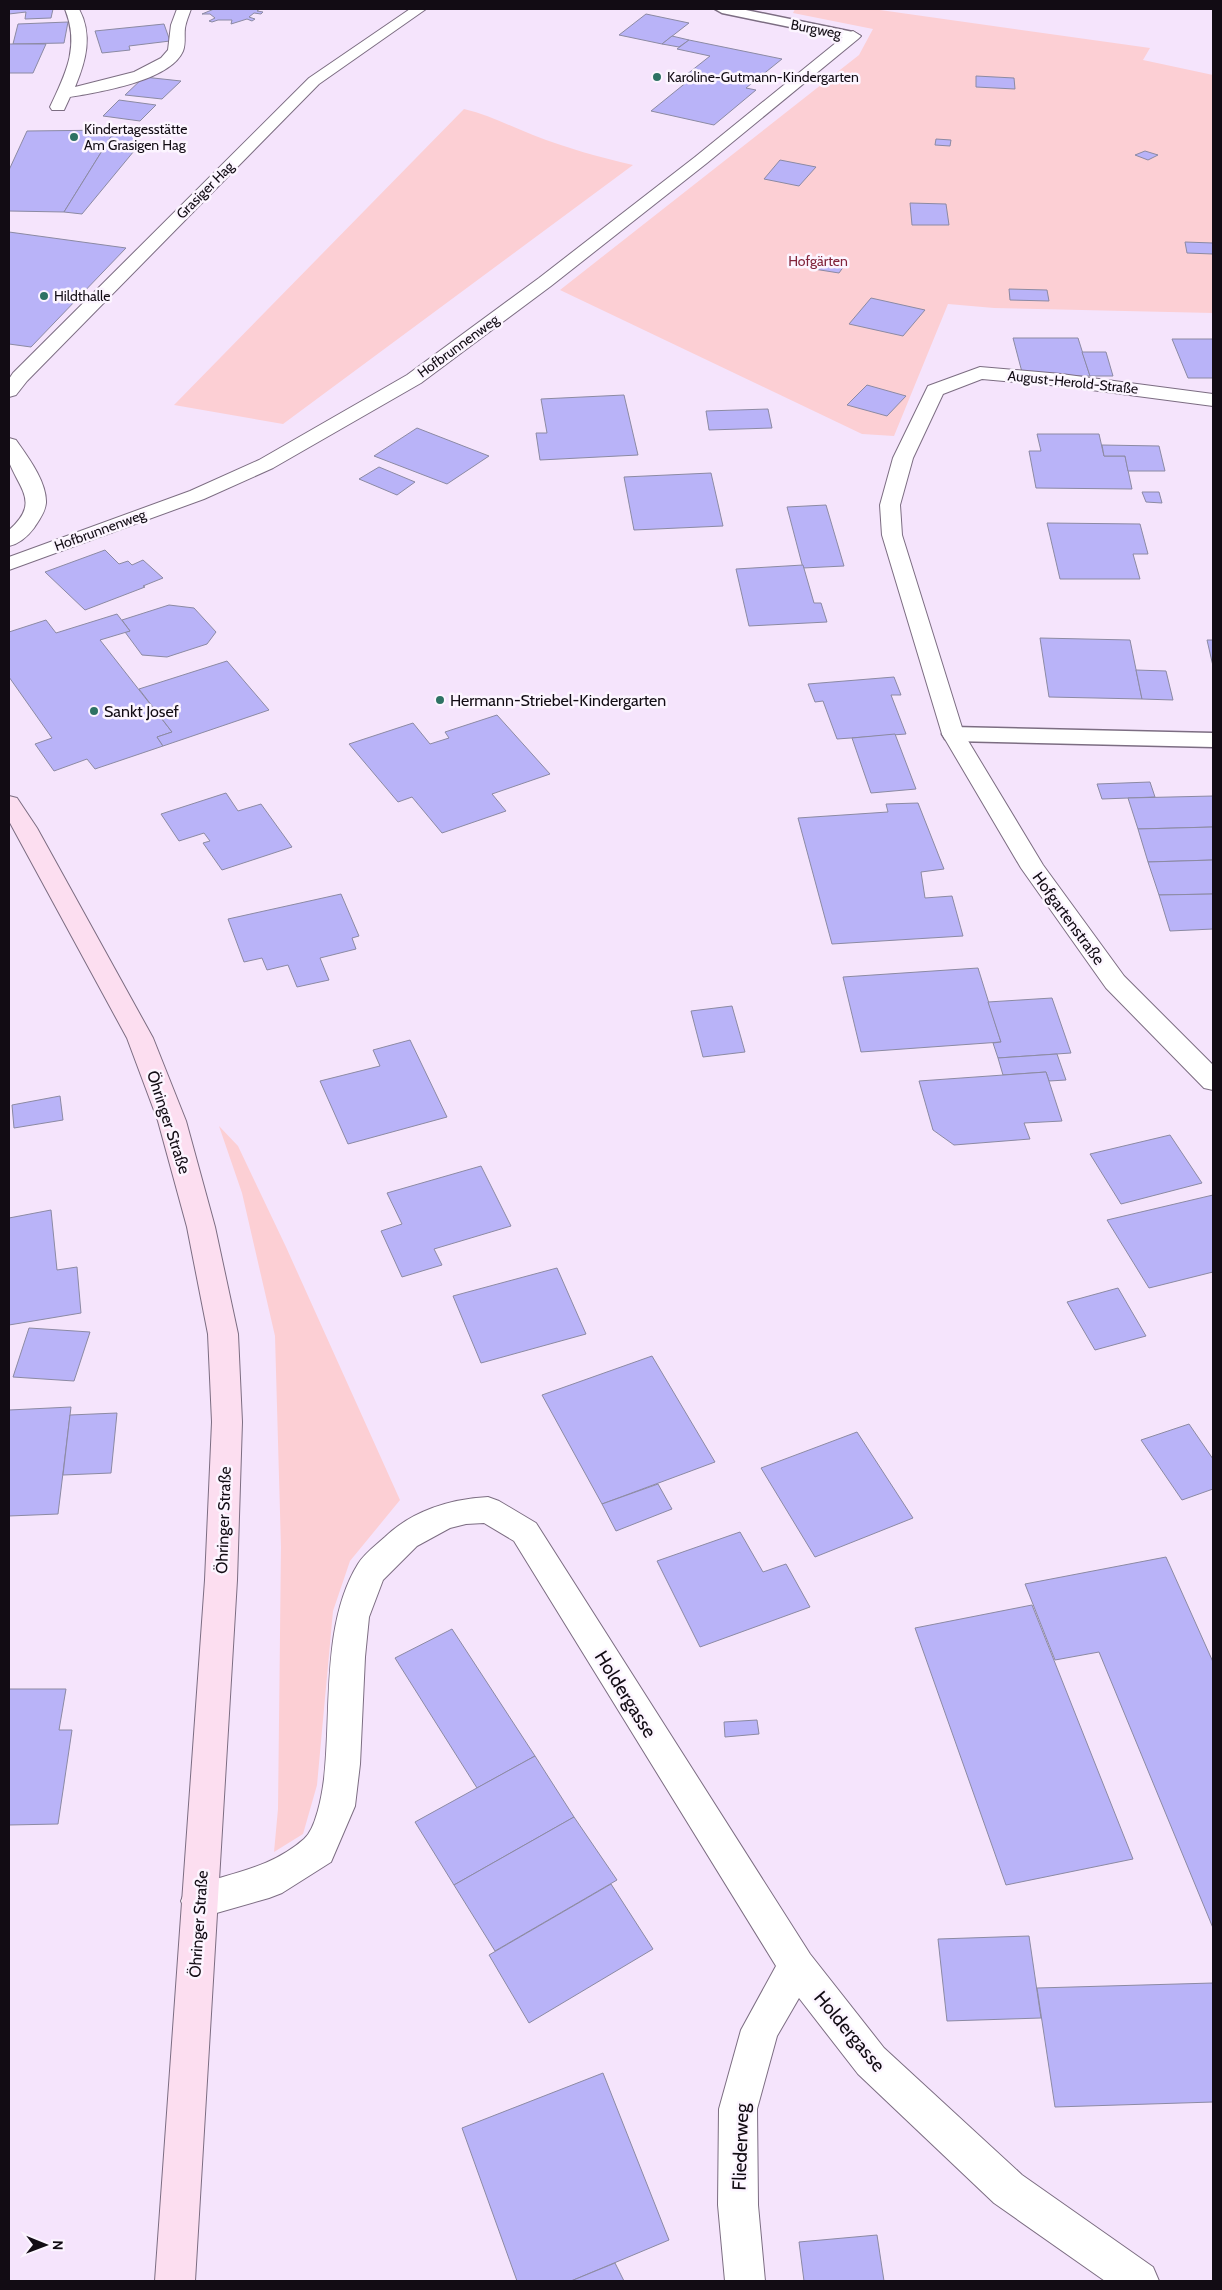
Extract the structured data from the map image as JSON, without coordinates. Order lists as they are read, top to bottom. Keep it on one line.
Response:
{"streets":{"street":["Grasiger Hag","Hofbrunnenweg","August-Herold-Straße","Hofgartenstraße","Öhringer Straße","Holdergasse","Fliederweg"],"lane":["Burgweg"]},"crossings":[["Burgweg","Hofbrunnenweg"],["August-Herold-Straße","Hofgartenstraße"],["Öhringer Straße","Holdergasse"],["Holdergasse","Fliederweg"]],"parks":["Hofgärten"],"places":["Karoline-Gutmann-Kindergarten","Kindertagesstätte Am Grasigen Hag","Hildthalle","Hermann-Striebel-Kindergarten","Sankt Josef"],"north":"right"}
